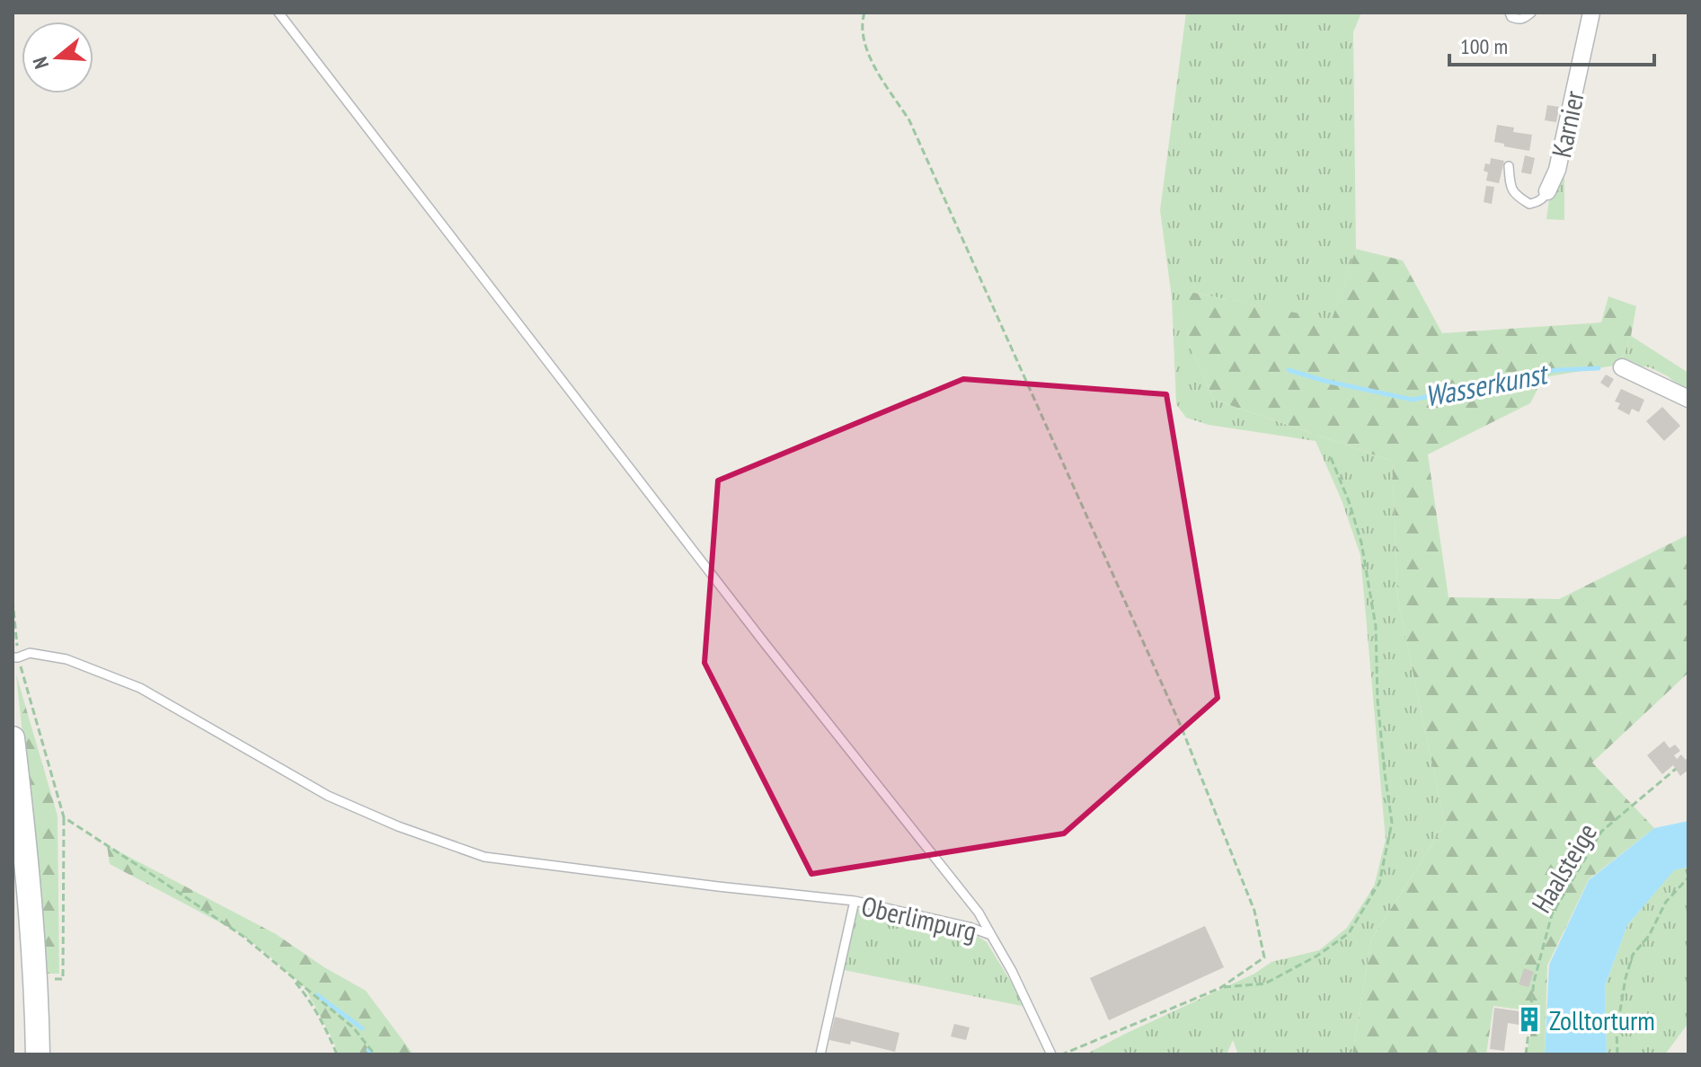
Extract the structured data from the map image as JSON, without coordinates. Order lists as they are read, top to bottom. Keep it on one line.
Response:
{"streets":{"street":["Karnier"],"lane":["Oberlimpurg"],"path":["Haalsteige"]},"water":["Wasserkunst"],"places":{"building":["Zolltorturm"]},"scale_bar":"100 m","north":"left"}
